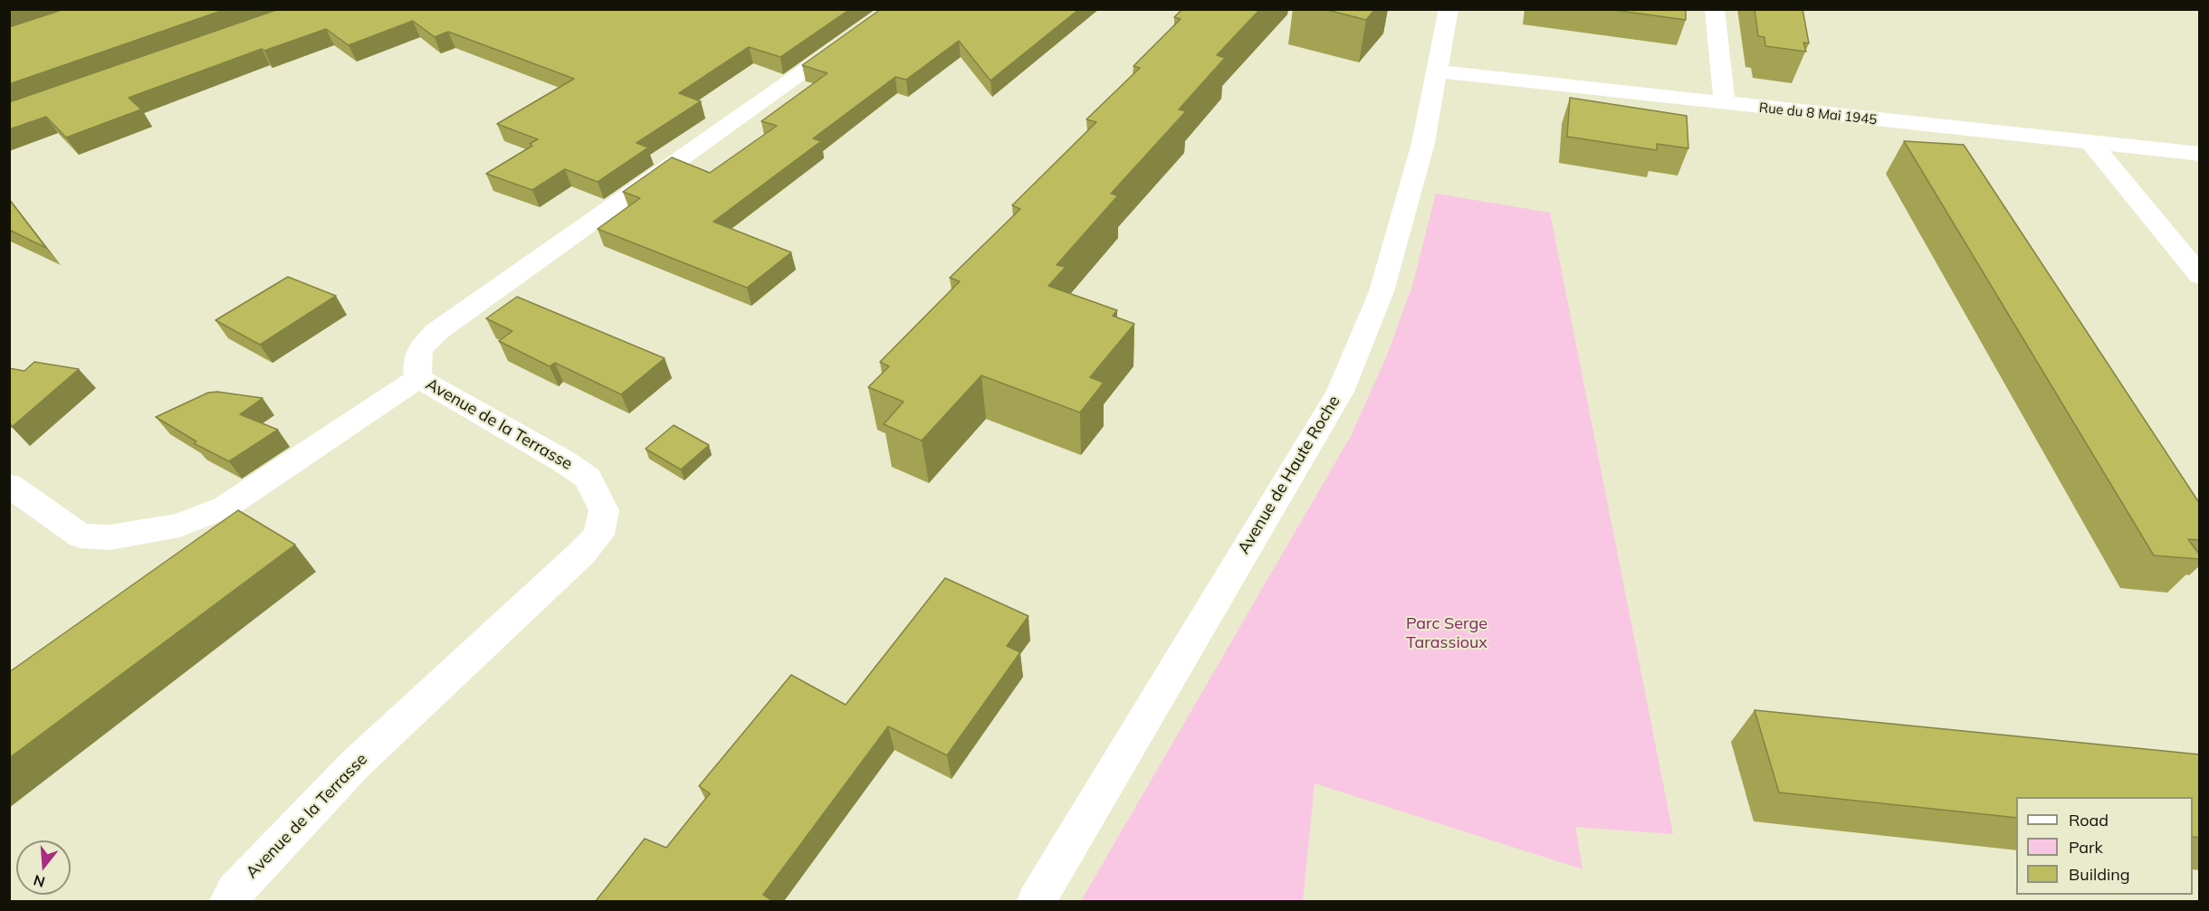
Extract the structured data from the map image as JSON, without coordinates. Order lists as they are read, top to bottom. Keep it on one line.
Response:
{"streets":{"street":["Rue du 8 Mai 1945","Avenue de la Terrasse","Avenue de Haute Roche"]},"crossings":[["Rue du 8 Mai 1945","Avenue de Haute Roche"]],"parks":["Parc Serge Tarassioux"],"legend":["Road","Park","Building"],"north":"bottom"}
